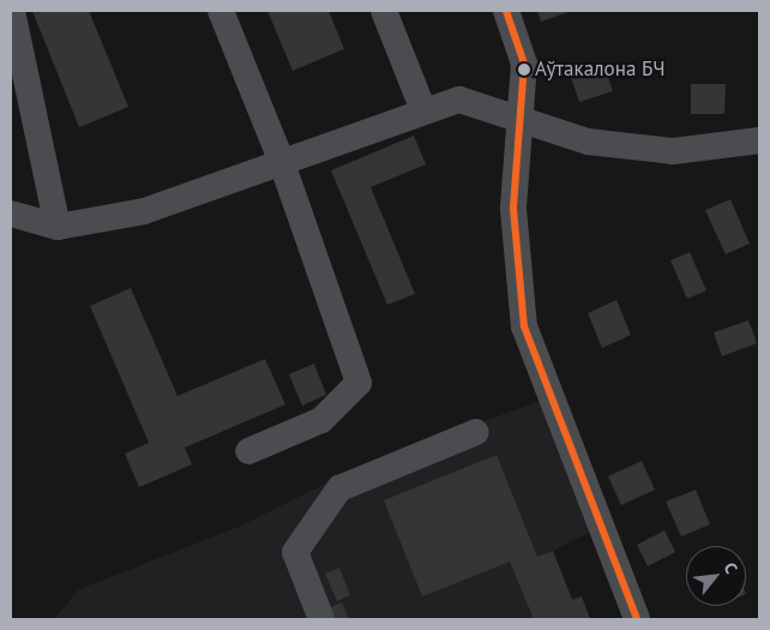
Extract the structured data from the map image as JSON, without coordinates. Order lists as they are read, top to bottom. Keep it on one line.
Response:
{"places":["Аўтакалона БЧ"],"north":"top right"}
